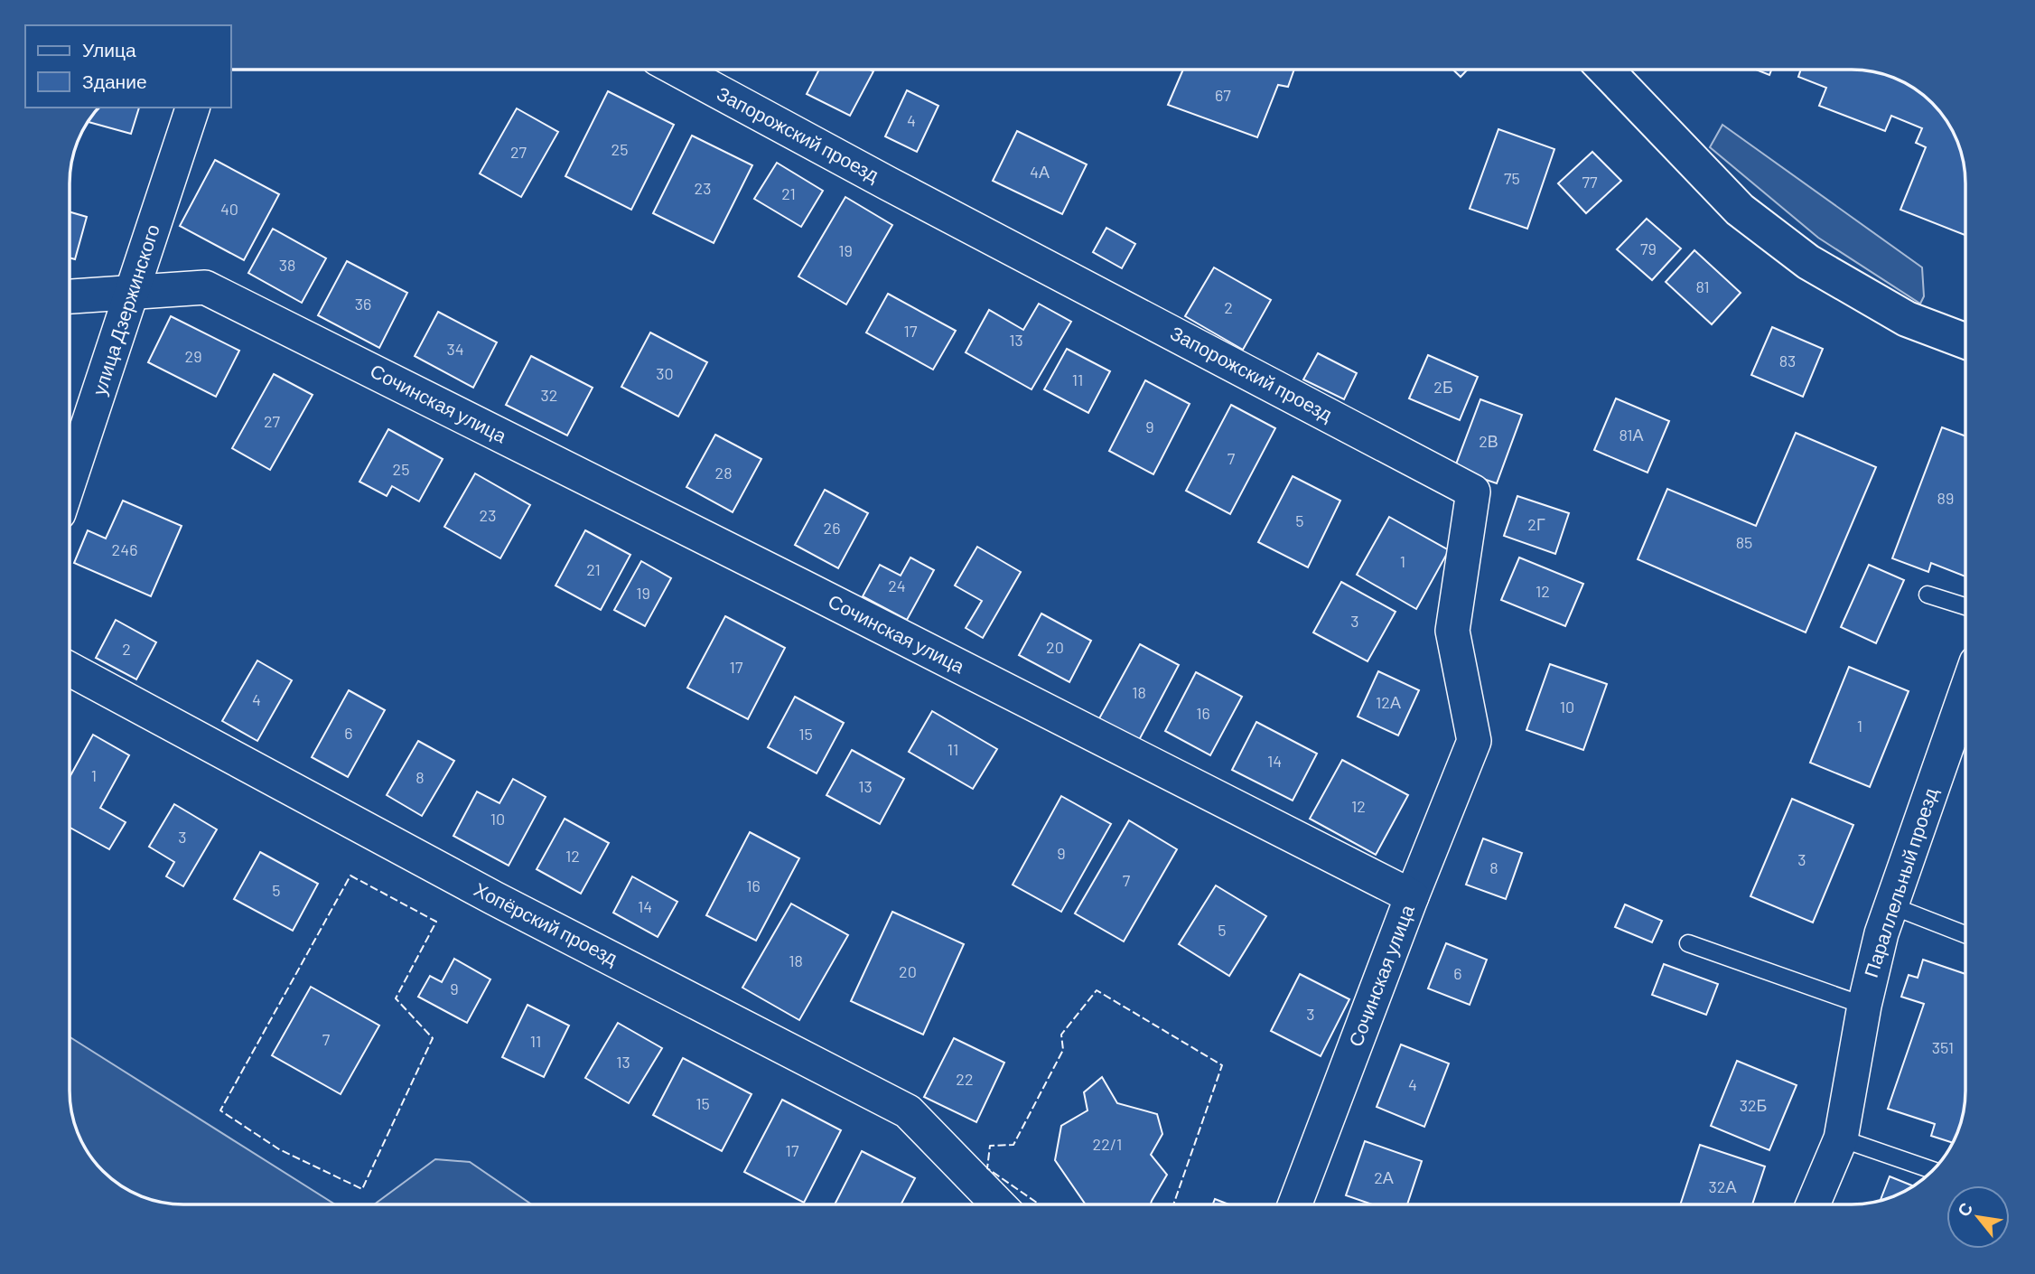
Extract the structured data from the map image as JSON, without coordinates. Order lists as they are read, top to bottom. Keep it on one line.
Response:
{"streets":{"street":["Запорожский проезд","улица Дзержинского","Сочинская улица","Параллельный проезд","Хопёрский проезд"]},"crossings":[["Запорожский проезд","Сочинская улица"],["улица Дзержинского","Сочинская улица"]],"house_numbers":["67","4","25","27","4А","75","77","23","21","40","79","19","38","81","36","2","17","13","34","29","83","30","11","2Б","32","27","9","81А","2В","7","25","28","89","23","5","2Г","26","85","246","1","21","24","12","19","3","20","2","17","18","4","12А","10","16","1","6","15","11","14","1","8","13","12","10","3","9","12","3","8","7","16","5","14","5","18","20","6","9","3","7","11","351","13","22","4","15","32Б","22/1","17","2А","32А"],"legend":["Улица","Здание"],"north":"top left"}
